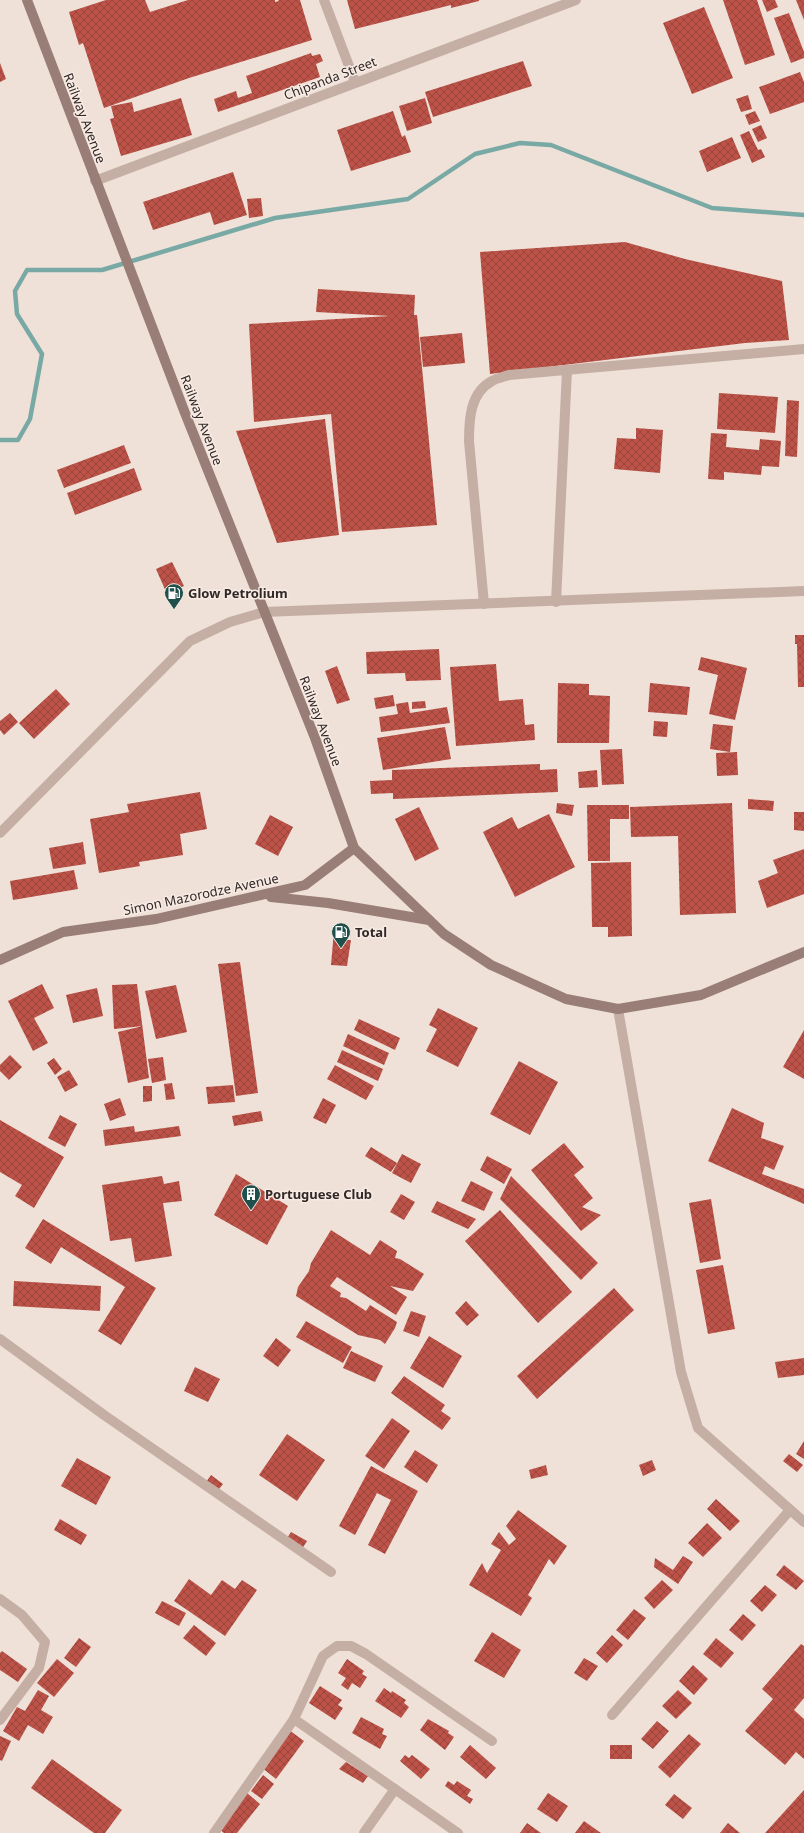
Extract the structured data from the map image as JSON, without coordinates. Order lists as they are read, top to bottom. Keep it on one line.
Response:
{"streets":{"main road":["Railway Avenue","Simon Mazorodze Avenue"],"street":["Chipanda Street"]},"crossings":[["Chipanda Street","Railway Avenue"],["Railway Avenue","Simon Mazorodze Avenue"]],"places":{"fuel station":["Glow Petrolium","Total"],"building":["Portuguese Club"]}}
